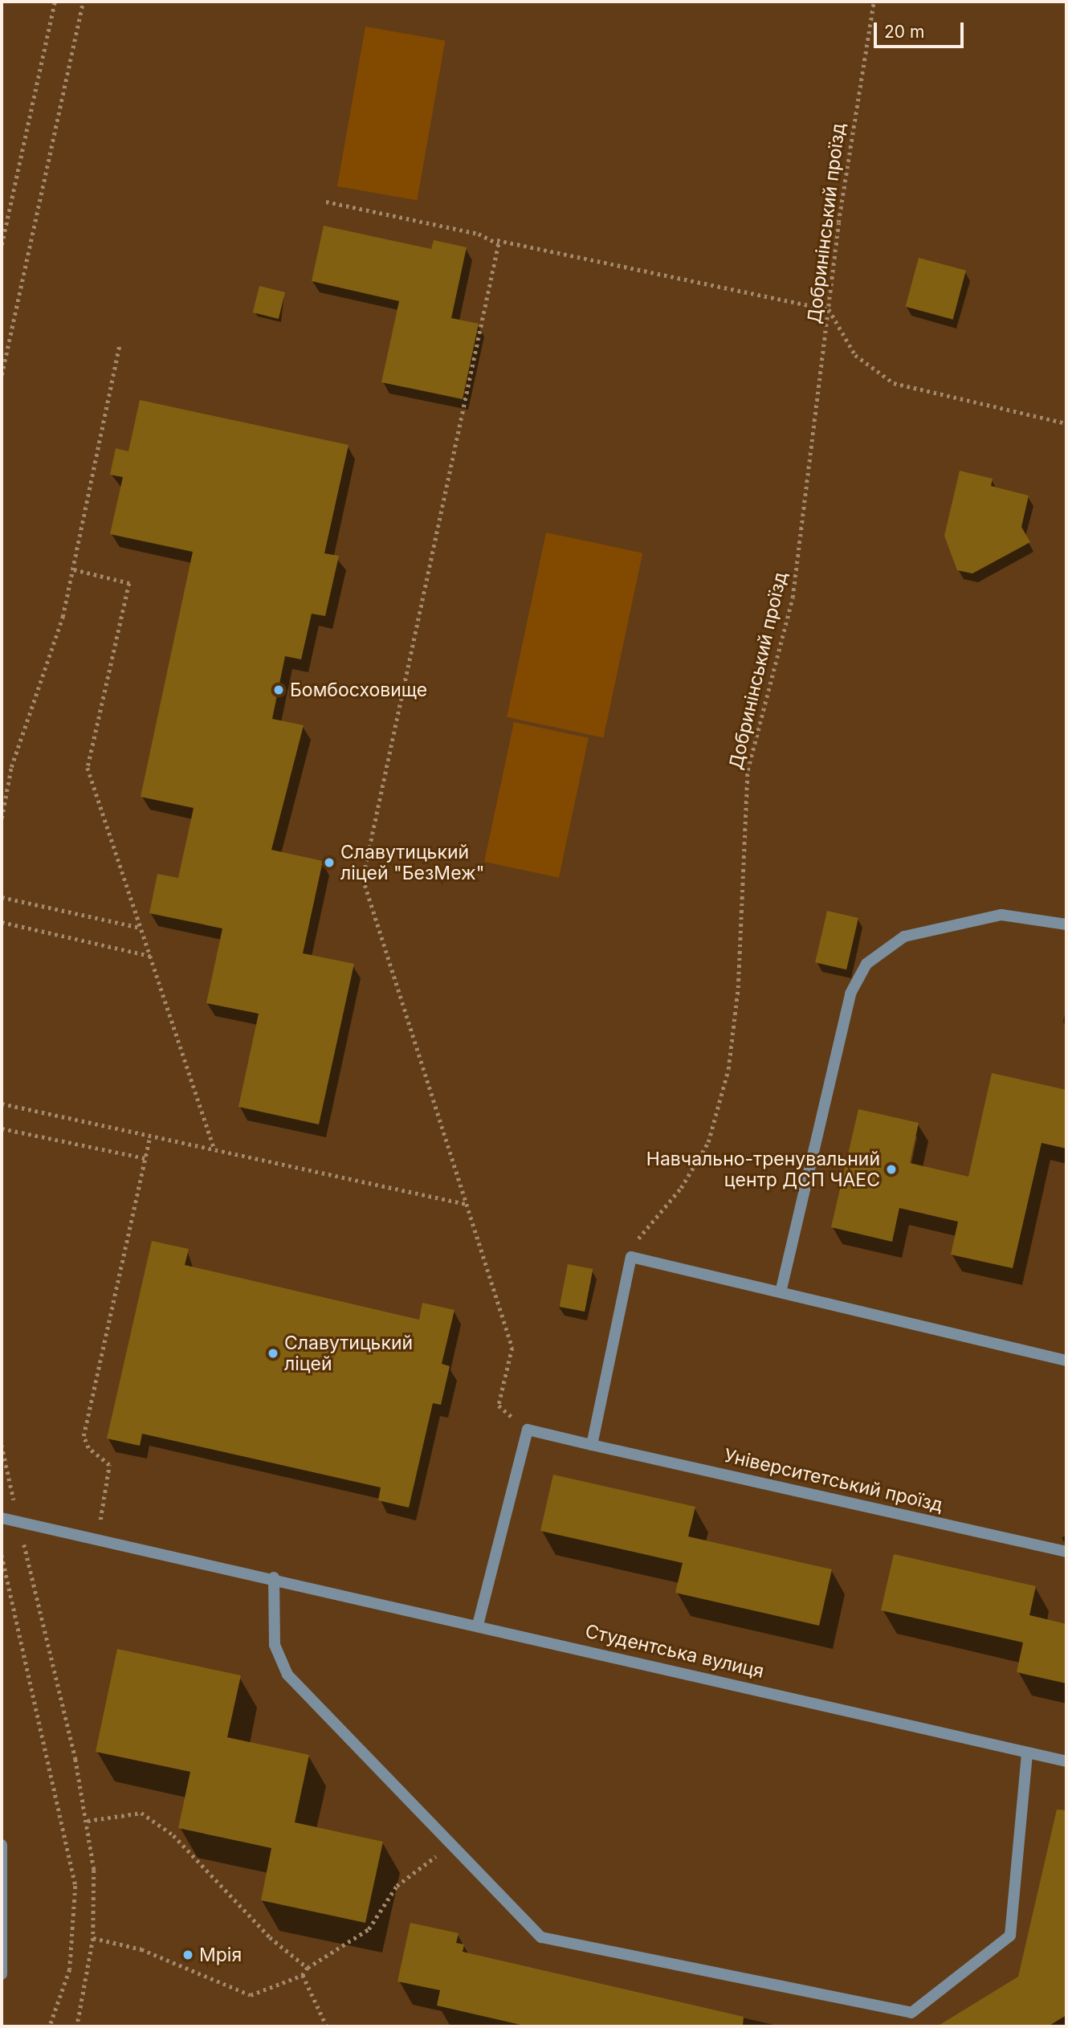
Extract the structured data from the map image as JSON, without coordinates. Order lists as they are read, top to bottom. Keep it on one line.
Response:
{"streets":{"street":["Університетський проїзд","Студентська вулиця"],"path":["Добринінський проїзд"]},"places":["Бомбосховище","Славутицький ліцей \"БезМеж\"","Навчально-тренувальний центр ДСП ЧАЕС","Славутицький ліцей","Мрiя"],"scale_bar":"20 m"}
